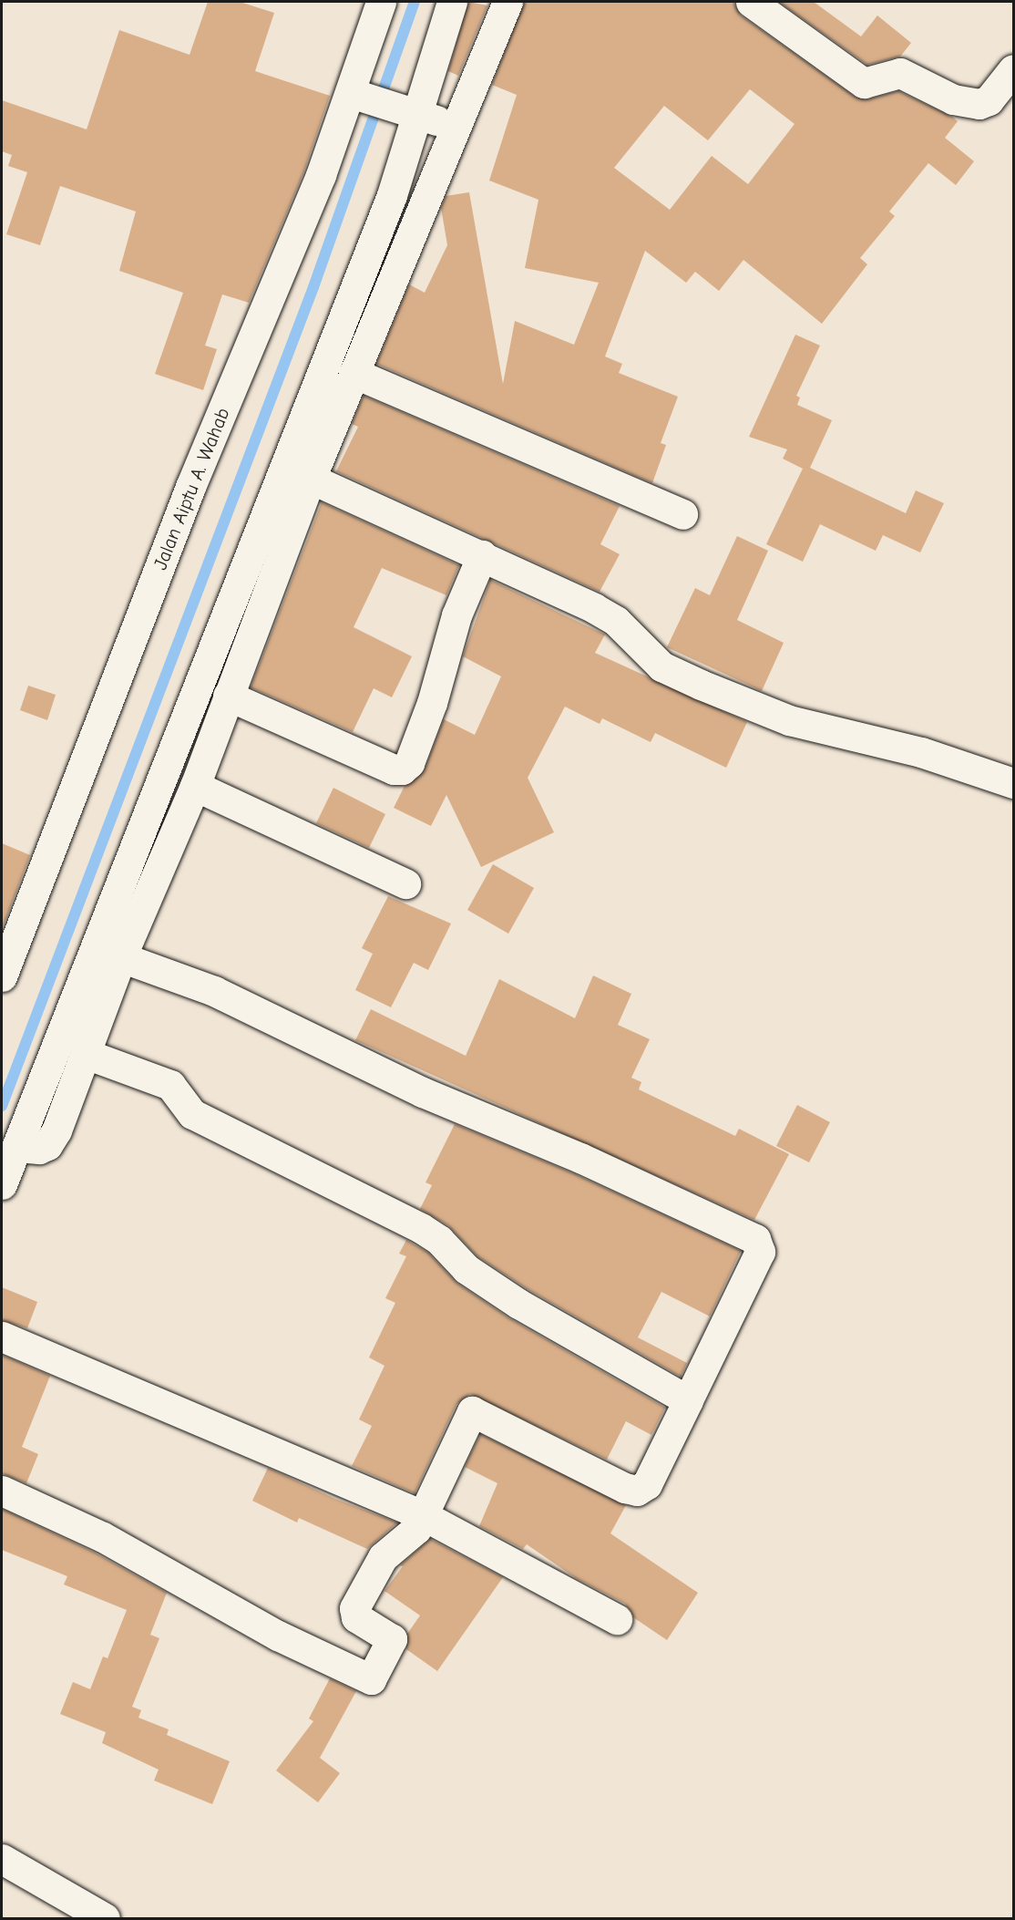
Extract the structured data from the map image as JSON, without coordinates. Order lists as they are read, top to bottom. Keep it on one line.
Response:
{"streets":{"street":["Jalan Aiptu A. Wahab"]}}
